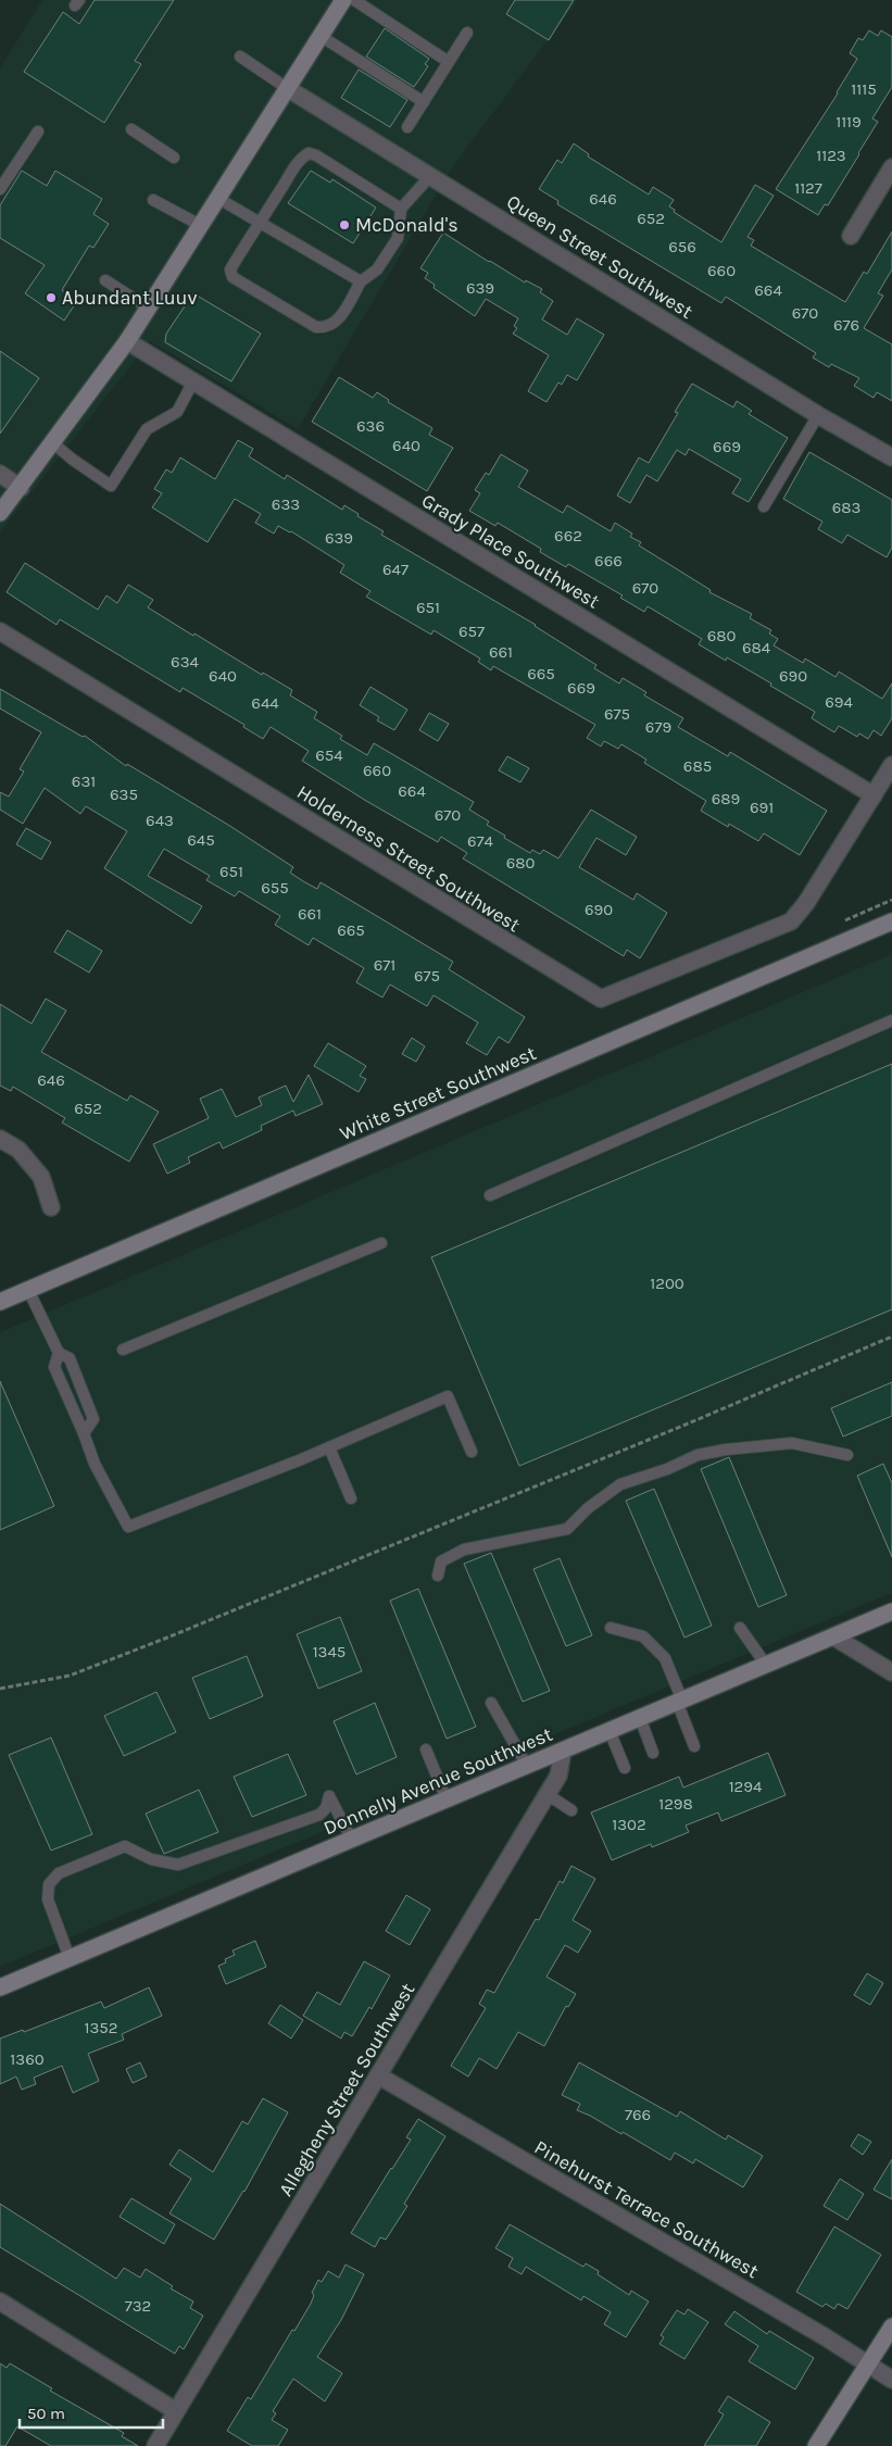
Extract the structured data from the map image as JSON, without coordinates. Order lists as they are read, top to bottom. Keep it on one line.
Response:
{"streets":{"street":["Queen Street Southwest","Grady Place Southwest","Holderness Street Southwest","White Street Southwest","Donnelly Avenue Southwest","Allegheny Street Southwest","Pinehurst Terrace Southwest"]},"crossings":[["Grady Place Southwest","Holderness Street Southwest"],["Donnelly Avenue Southwest","Allegheny Street Southwest"],["Allegheny Street Southwest","Pinehurst Terrace Southwest"]],"places":["McDonald's","Abundant Luuv"],"house_numbers":["1115","1119","1123","1127","646","652","656","660","639","664","670","676","636","640","669","633","683","662","639","666","647","670","651","657","680","684","661","634","665","640","690","669","694","644","675","679","654","685","660","631","664","635","689","691","670","643","645","674","680","651","655","690","661","665","671","675","646","652","1200","1345","1294","1298","1302","1352","1360","766","732"],"scale_bar":"50 m"}
